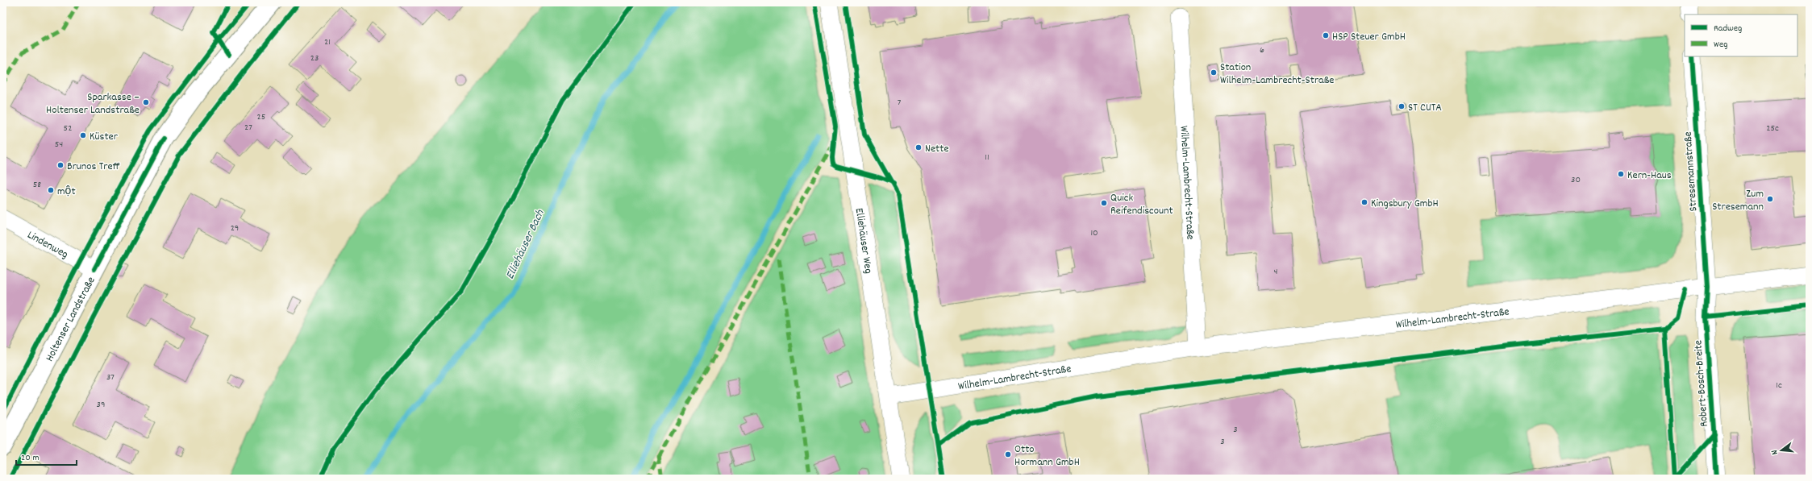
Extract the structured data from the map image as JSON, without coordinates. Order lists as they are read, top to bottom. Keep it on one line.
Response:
{"streets":{"street":["Stresemannstraße","Wilhelm-Lambrecht-Straße","Elliehäuser Weg","Lindenweg","Holtenser Landstraße","Robert-Bosch-Breite"]},"crossings":[["Stresemannstraße","Wilhelm-Lambrecht-Straße"],["Stresemannstraße","Robert-Bosch-Breite"],["Wilhelm-Lambrecht-Straße","Elliehäuser Weg"],["Wilhelm-Lambrecht-Straße","Robert-Bosch-Breite"],["Lindenweg","Holtenser Landstraße"]],"water":["Elliehäuser Bach"],"places":["HSP Steuer GmbH","Station Wilhelm-Lambrecht-Straße","Sparkasse – Holtenser Landstraße","ST CUTA","Küster","Nette","Brunos Treff","Kern-Haus","một","Zum Stresemann","Kingsbury GmbH","Quick Reifendiscount","Otto Hormann GmbH"],"house_numbers":["21","6","23","7","25","27","52","25c","54","11","30","58","29","10","4","37","1c","39","3","3"],"legend":["Radweg","Weg"],"scale_bar":"20 m","north":"left"}
